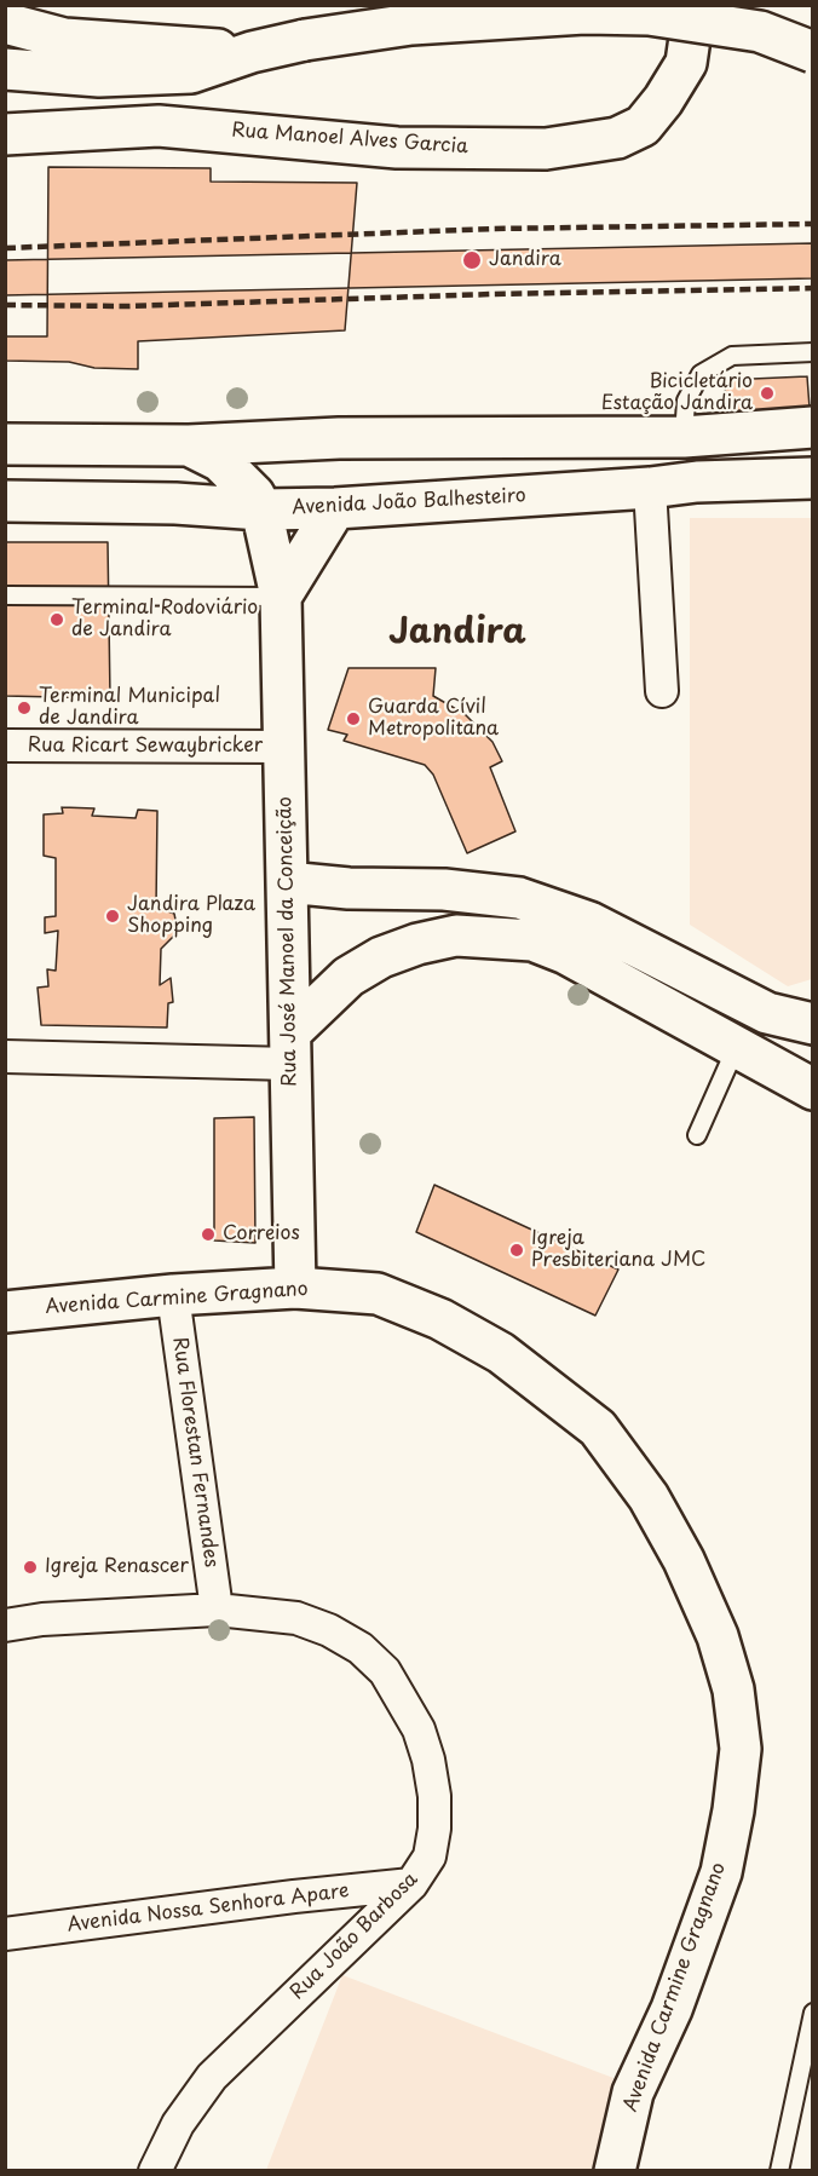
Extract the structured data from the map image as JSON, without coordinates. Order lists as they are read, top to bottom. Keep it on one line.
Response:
{"streets":{"main road":["Rua Manoel Alves Garcia","Avenida João Balhesteiro","Rua José Manoel da Conceição","Avenida Carmine Gragnano"],"street":["Rua Ricart Sewaybricker","Rua Florestan Fernandes","Avenida Nossa Senhora Apare","Rua João Barbosa"]},"crossings":[["Avenida João Balhesteiro","Rua José Manoel da Conceição"],["Rua Ricart Sewaybricker","Rua José Manoel da Conceição"],["Rua José Manoel da Conceição","Avenida Carmine Gragnano"],["Avenida Carmine Gragnano","Rua Florestan Fernandes"],["Rua Florestan Fernandes","Rua João Barbosa"],["Avenida Nossa Senhora Apare","Rua João Barbosa"]],"districts":["Jandira"],"places":["Jandira","Bicicletário Estação Jandira","Terminal Rodoviário de Jandira","Terminal Municipal de Jandira","Guarda Cívil Metropolitana","Jandira Plaza Shopping","Correios","Igreja Presbiteriana JMC","Igreja Renascer"]}
